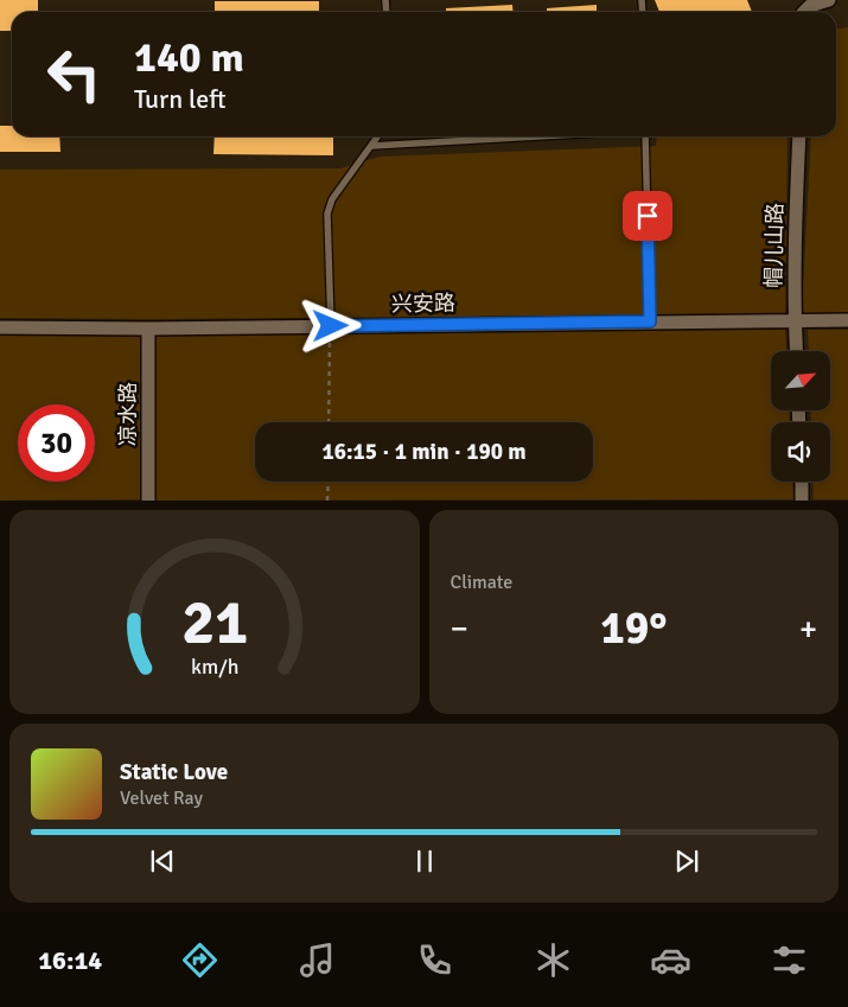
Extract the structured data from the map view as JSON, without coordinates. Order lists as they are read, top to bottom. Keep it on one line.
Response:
{"streets":{"street":["帽儿山路","兴安路","凉水路"]},"crossings":[["帽儿山路","兴安路"],["兴安路","凉水路"]],"north":"top right","page":{"turn":["140 m","Turn left"],"limit":"30","trip":"16:15 · 1 min · 190 m","tile":"Climate","heat":["−","19°","+"],"song":["Static Love","Velvet Ray"],"tabs":"16:14","gauge":["21","km/h"]}}
